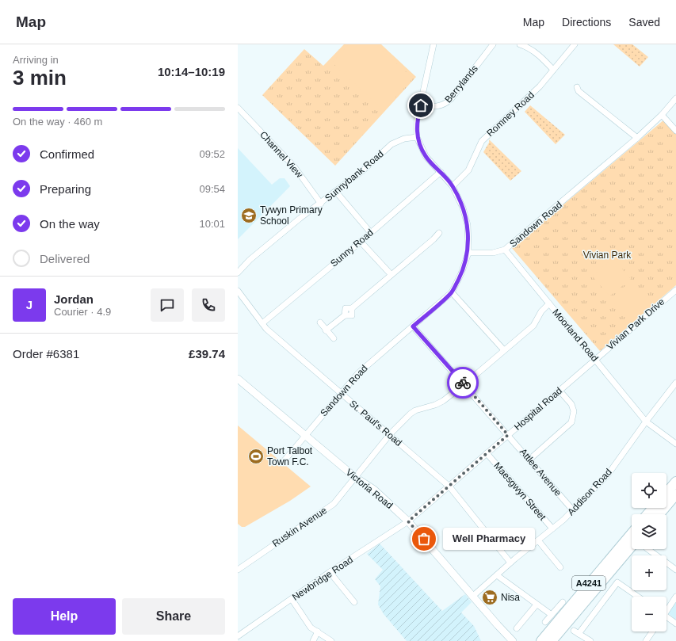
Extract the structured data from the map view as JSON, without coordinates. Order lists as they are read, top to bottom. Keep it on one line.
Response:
{"streets":{"main road":["A4241"],"street":["Berrylands","Romney Road","Channel View","Sunnybank Road","Sandown Road","Sunny Road","Vivian Park Drive","Moorland Road","Hospital Road","St. Paul's Road","Attlee Avenue","Victoria Road","Maesgwyn Street","Addison Road","Ruskin Avenue","Newbridge Road"]},"crossings":[["Channel View","Sunnybank Road"],["Sandown Road","Moorland Road"],["Sandown Road","St. Paul's Road"],["Sandown Road","Attlee Avenue"],["Sandown Road","Victoria Road"],["Sunny Road","St. Paul's Road"],["Vivian Park Drive","Moorland Road"],["Vivian Park Drive","Hospital Road"],["Moorland Road","Hospital Road"],["Moorland Road","Addison Road"],["Moorland Road","Ruskin Avenue"],["Hospital Road","St. Paul's Road"],["Hospital Road","Attlee Avenue"],["Hospital Road","Victoria Road"],["Hospital Road","Maesgwyn Street"],["Hospital Road","Newbridge Road"],["St. Paul's Road","Addison Road"],["St. Paul's Road","Ruskin Avenue"],["Attlee Avenue","Addison Road"],["Attlee Avenue","Ruskin Avenue"],["Victoria Road","Addison Road"],["Victoria Road","Ruskin Avenue"],["Victoria Road","Newbridge Road"],["Maesgwyn Street","Addison Road"]],"parks":["Vivian Park"],"places":{"school or university":["Tywyn Primary School"],"sports":["Port Talbot Town F.C."],"other":["Well Pharmacy"],"supermarket":["Nisa"]},"page":{"header":"Map","nav":["Map","Directions","Saved"],"heading":["3 min","Arriving in","10:14–10:19"],"panel":["Jordan","Courier · 4.9","Order #6381","£39.74"],"bar":"On the way · 460 m","list":[["Confirmed","09:52"],["Preparing","09:54"],["On the way","10:01"],"Delivered"],"round":"J","map_buttons":["+","−"],"bubble":"Well Pharmacy","buttons":["Help","Share"]}}
